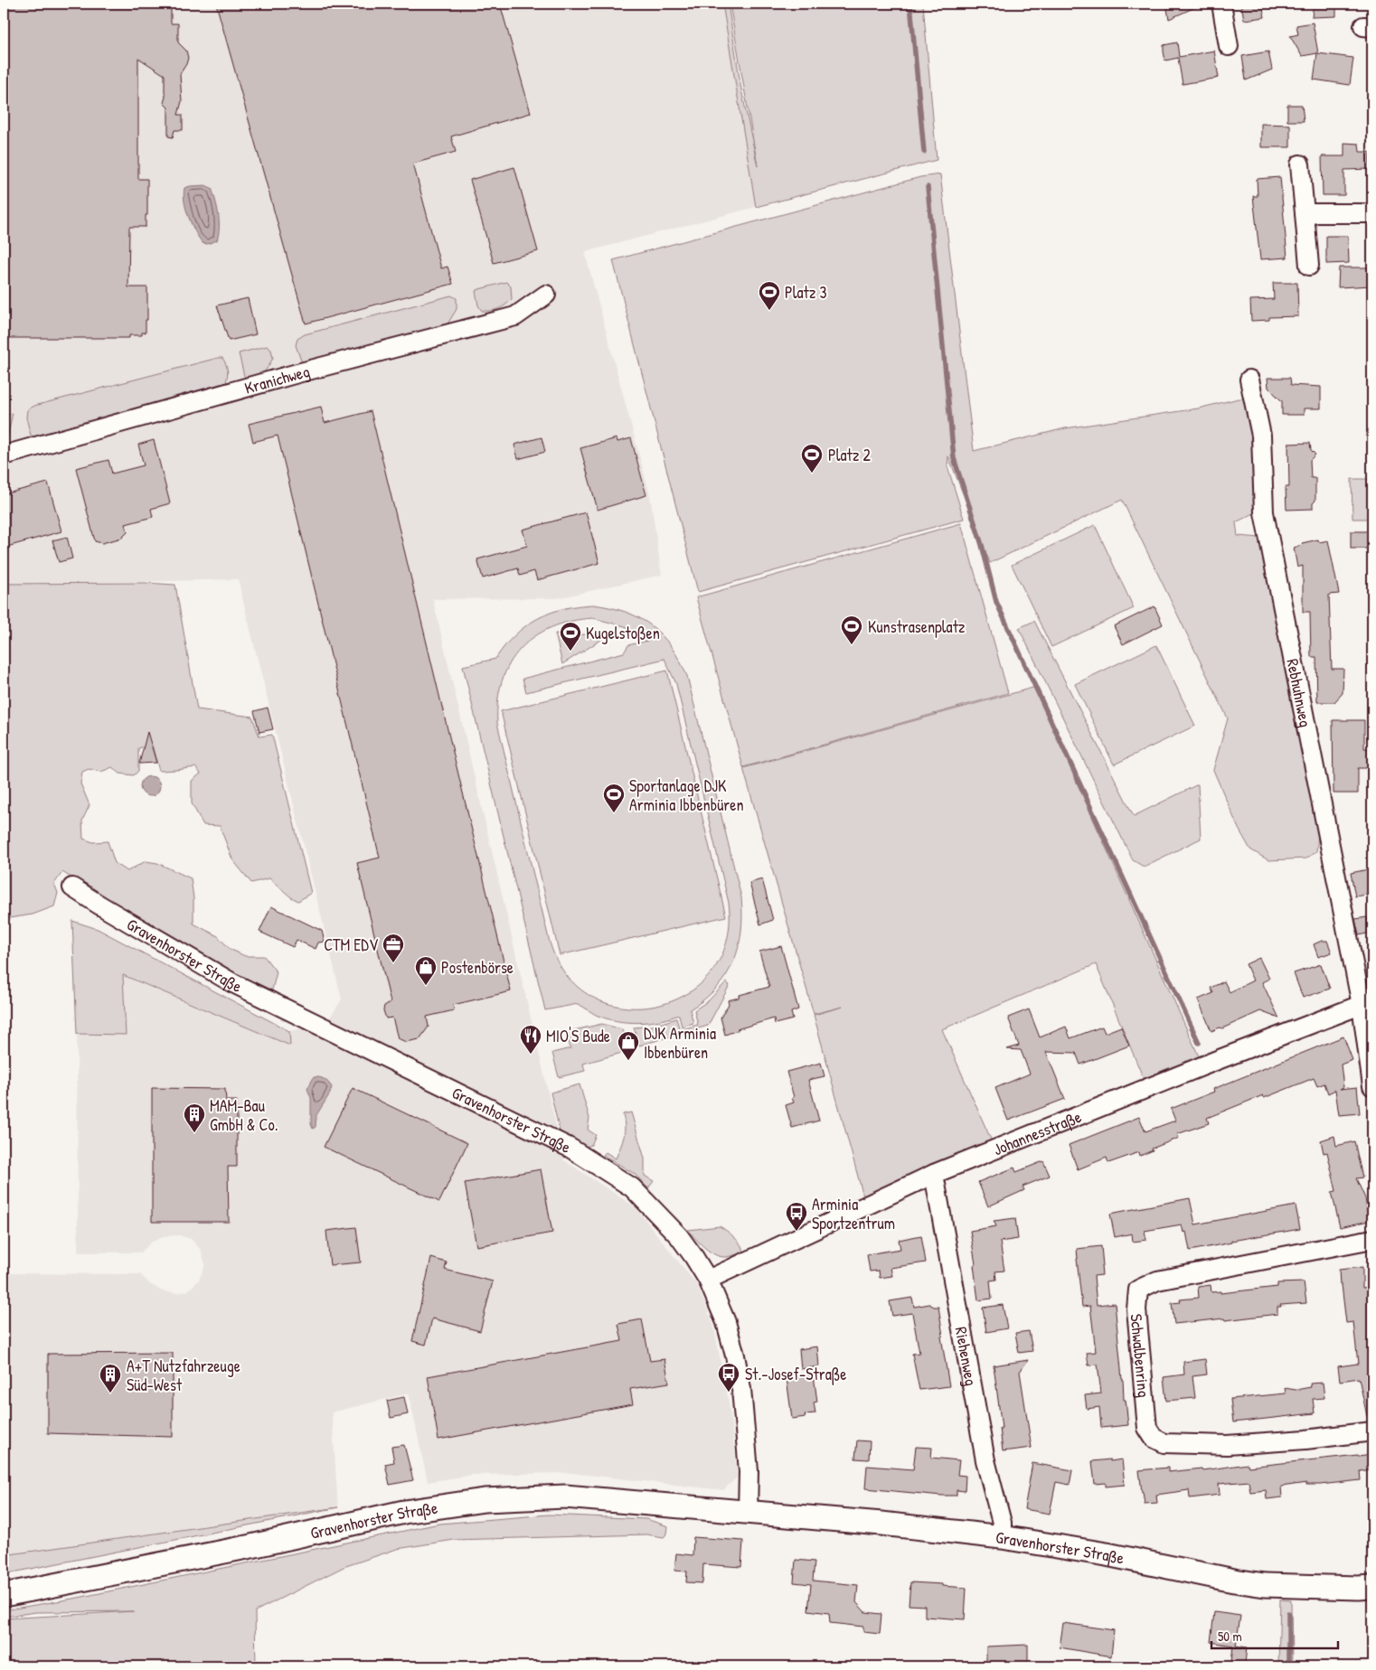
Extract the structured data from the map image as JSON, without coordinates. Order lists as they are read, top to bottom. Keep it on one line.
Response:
{"streets":{"main road":["Gravenhorster Straße"],"street":["Kranichweg","Rebhuhnweg","Johannesstraße","Schwalbenring","Riehenweg"]},"crossings":[["Rebhuhnweg","Johannesstraße"],["Gravenhorster Straße","Johannesstraße"],["Gravenhorster Straße","Riehenweg"],["Johannesstraße","Riehenweg"]],"places":{"sports":["Platz 3","Platz 2","Kunstrasenplatz","Kugelstoßen","Sportanlage DJK Arminia Ibbenbüren"],"office":["CTM EDV"],"shop":["Postenbörse","DJK Arminia Ibbenbüren"],"restaurant":["MIO'S Bude"],"building":["MAM-Bau GmbH & Co.","A+T Nutzfahrzeuge Süd-West"],"bus stop":["Arminia Sportzentrum","St.-Josef-Straße"]},"scale_bar":"50 m"}
